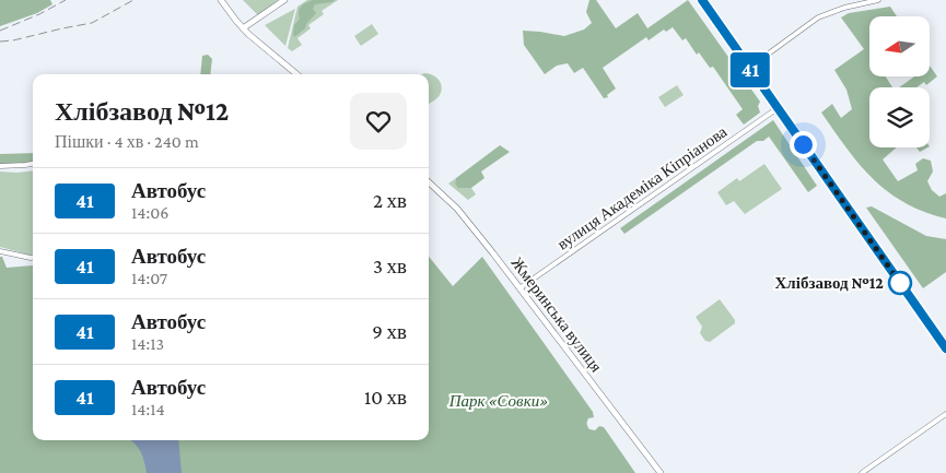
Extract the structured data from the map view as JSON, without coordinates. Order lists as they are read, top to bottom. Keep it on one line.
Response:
{"streets":{"main road":["Жмеринська вулиця"],"street":["вулиця Академіка Кіпріанова"]},"crossings":[["вулиця Академіка Кіпріанова","Жмеринська вулиця"]],"parks":["Парк «Совки»"],"places":["Хлібзавод №12"],"lines":["bus line 41"],"north":"left","page":{"on_map":"41","heading":["Хлібзавод №12","Пішки · 4 хв · 240 m"],"list":[{"mark":"41","name":"Автобус","note":"14:06","value":"2 хв"},{"mark":"41","name":"Автобус","note":"14:07","value":"3 хв"},{"mark":"41","name":"Автобус","note":"14:13","value":"9 хв"},{"mark":"41","name":"Автобус","note":"14:14","value":"10 хв"}]}}
